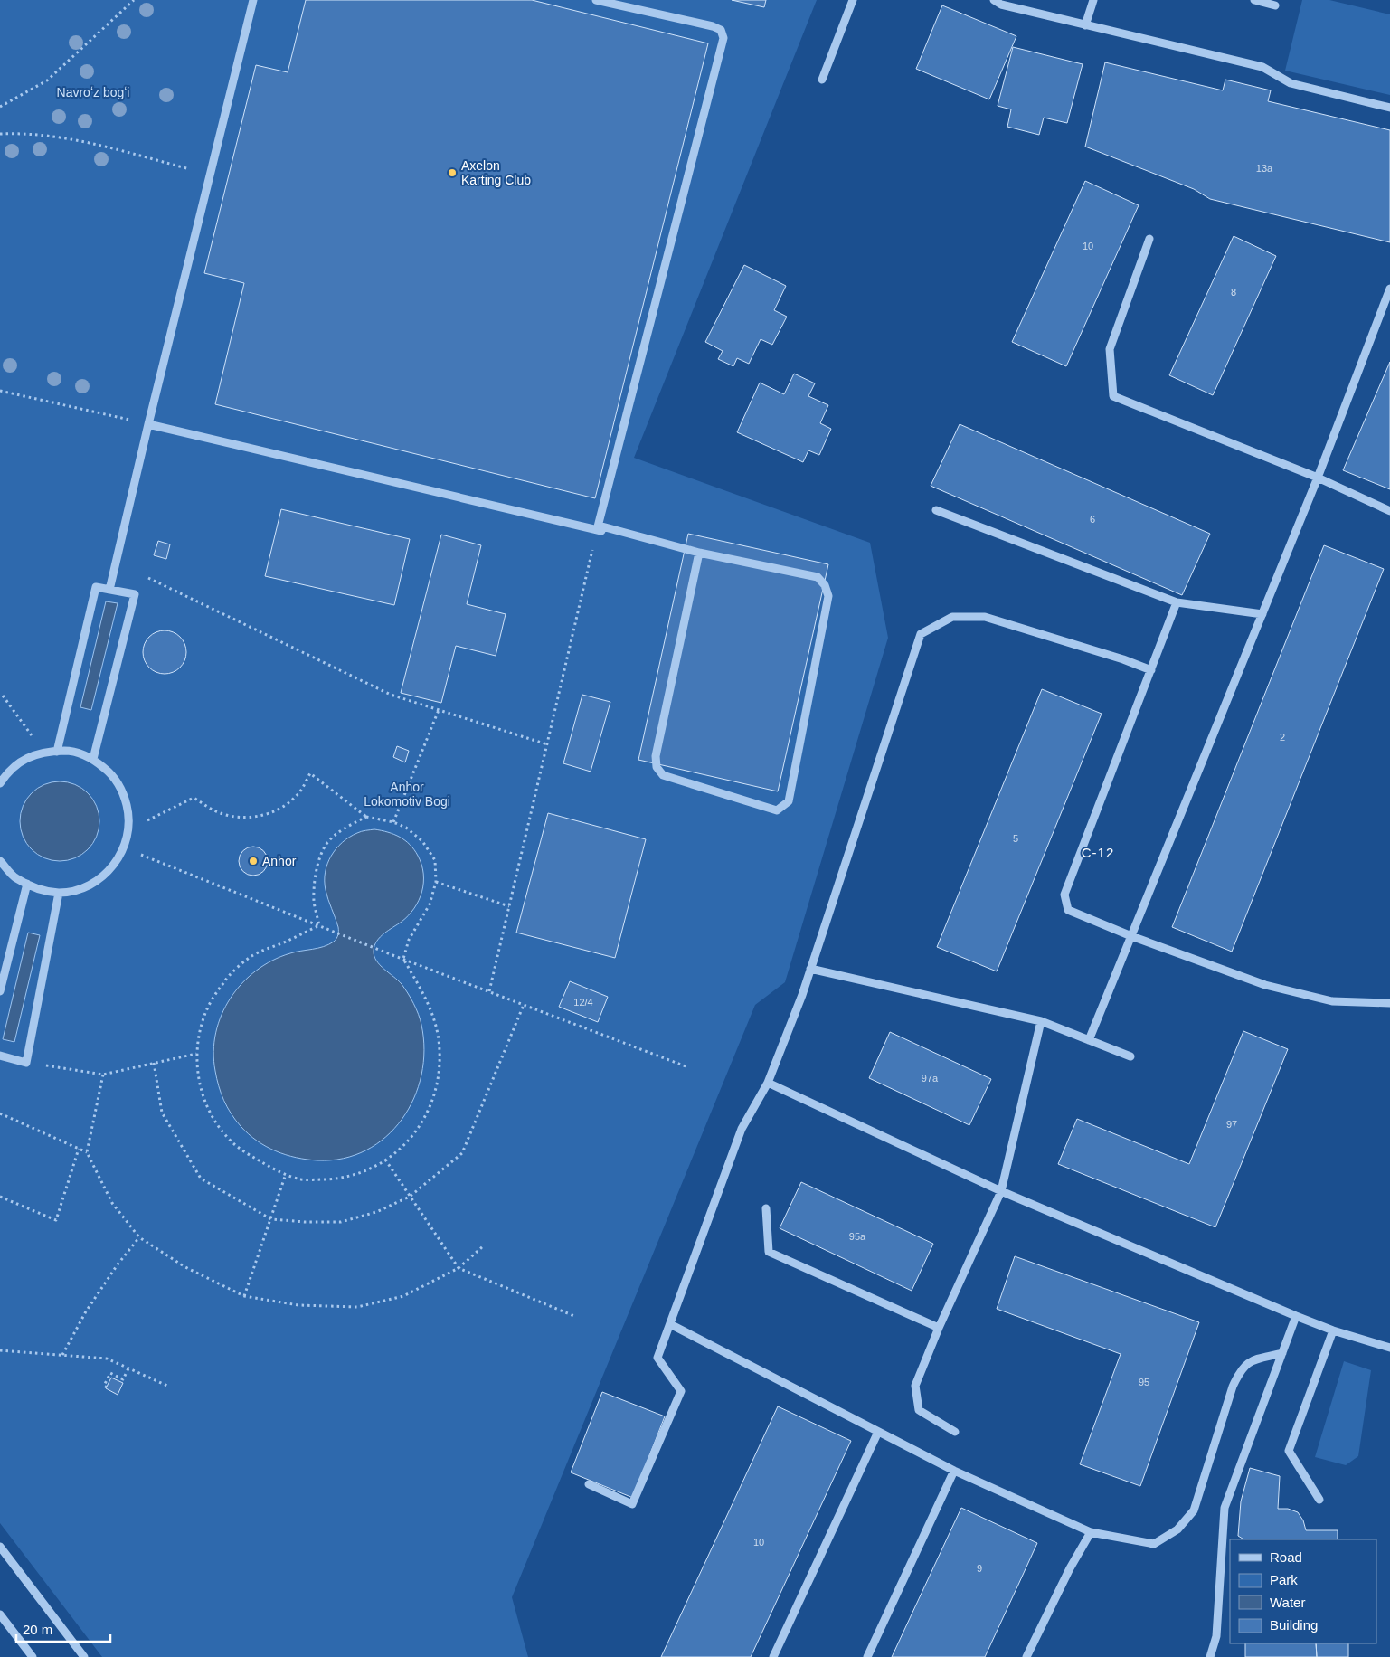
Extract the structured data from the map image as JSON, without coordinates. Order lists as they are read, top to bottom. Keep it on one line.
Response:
{"districts":["C-12"],"parks":["Navroʻz bogʻi","Anhor Lokomotiv Bogi"],"places":["Axelon Karting Club","Anhor"],"house_numbers":["13a","10","8","6","2","5","12/4","97а","97","95а","95","10","9"],"legend":["Road","Park","Water","Building"],"scale_bar":"20 m"}
